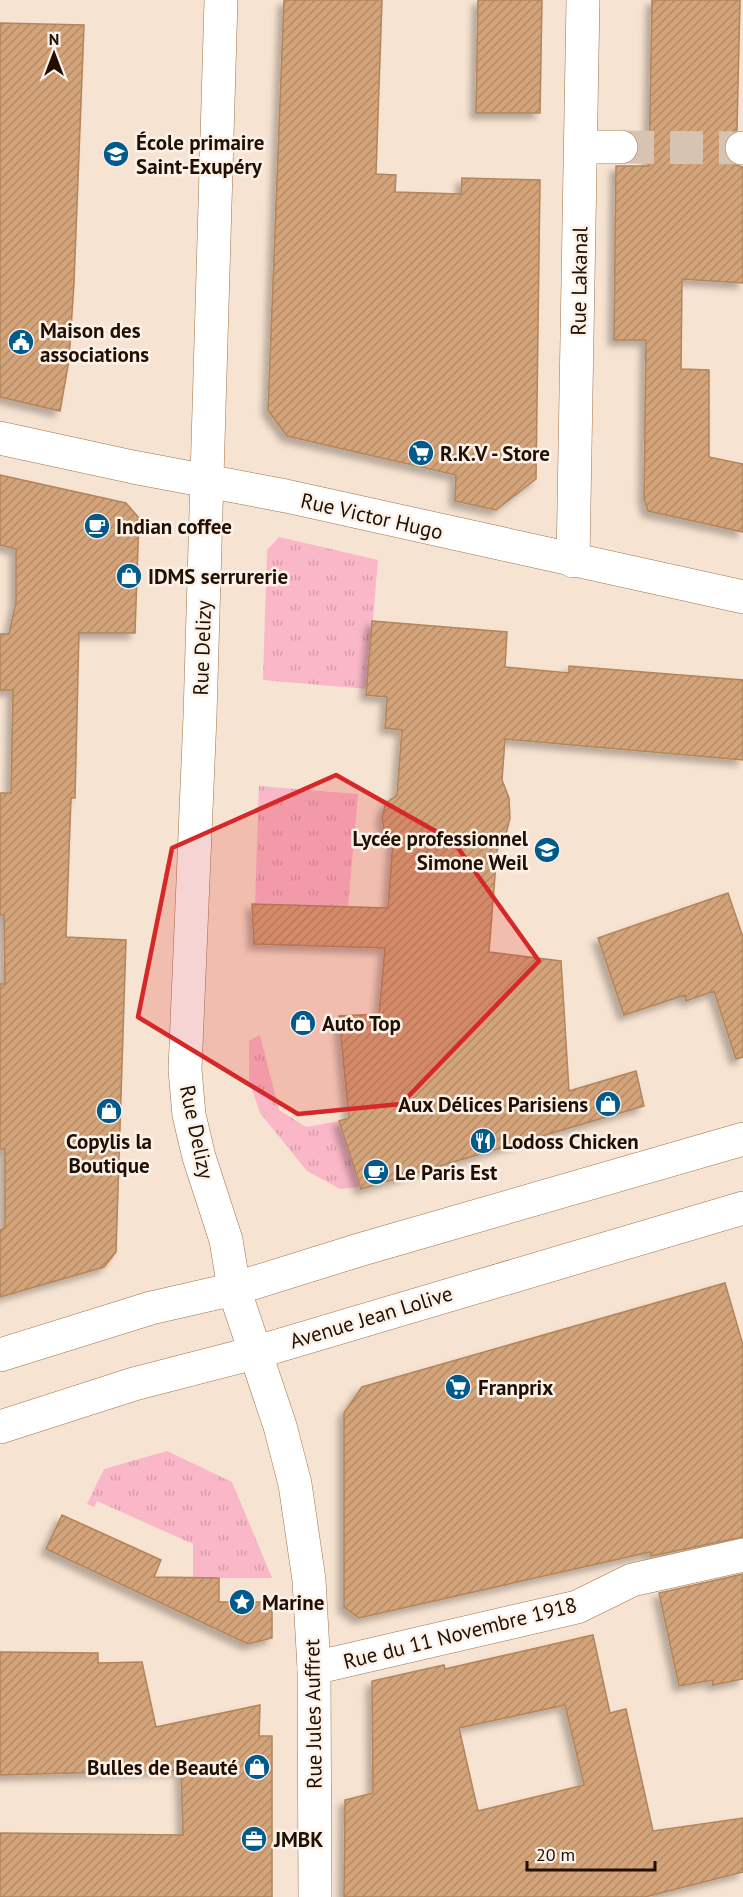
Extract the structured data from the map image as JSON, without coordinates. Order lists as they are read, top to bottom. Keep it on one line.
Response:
{"streets":{"main road":["Rue Lakanal","Rue Victor Hugo","Rue Delizy","Avenue Jean Lolive","Rue du 11 Novembre 1918","Rue Jules Auffret"]},"crossings":[["Rue Lakanal","Rue Victor Hugo"],["Rue Victor Hugo","Rue Delizy"],["Rue Delizy","Rue Jules Auffret"],["Avenue Jean Lolive","Rue Jules Auffret"],["Rue du 11 Novembre 1918","Rue Jules Auffret"]],"places":{"school or university":["École primaire Saint-Exupéry","Lycée professionnel Simone Weil"],"public building":["Maison des associations"],"supermarket":["R.K.V - Store","Franprix"],"cafe":["Indian coffee","Le Paris Est"],"shop":["IDMS serrurerie","Auto Top","Aux Délices Parisiens","Copylis la Boutique","Bulles de Beauté"],"restaurant":["Lodoss Chicken"],"place":["Marine"],"office":["JMBK"]},"scale_bar":"20 m","north":"top"}
